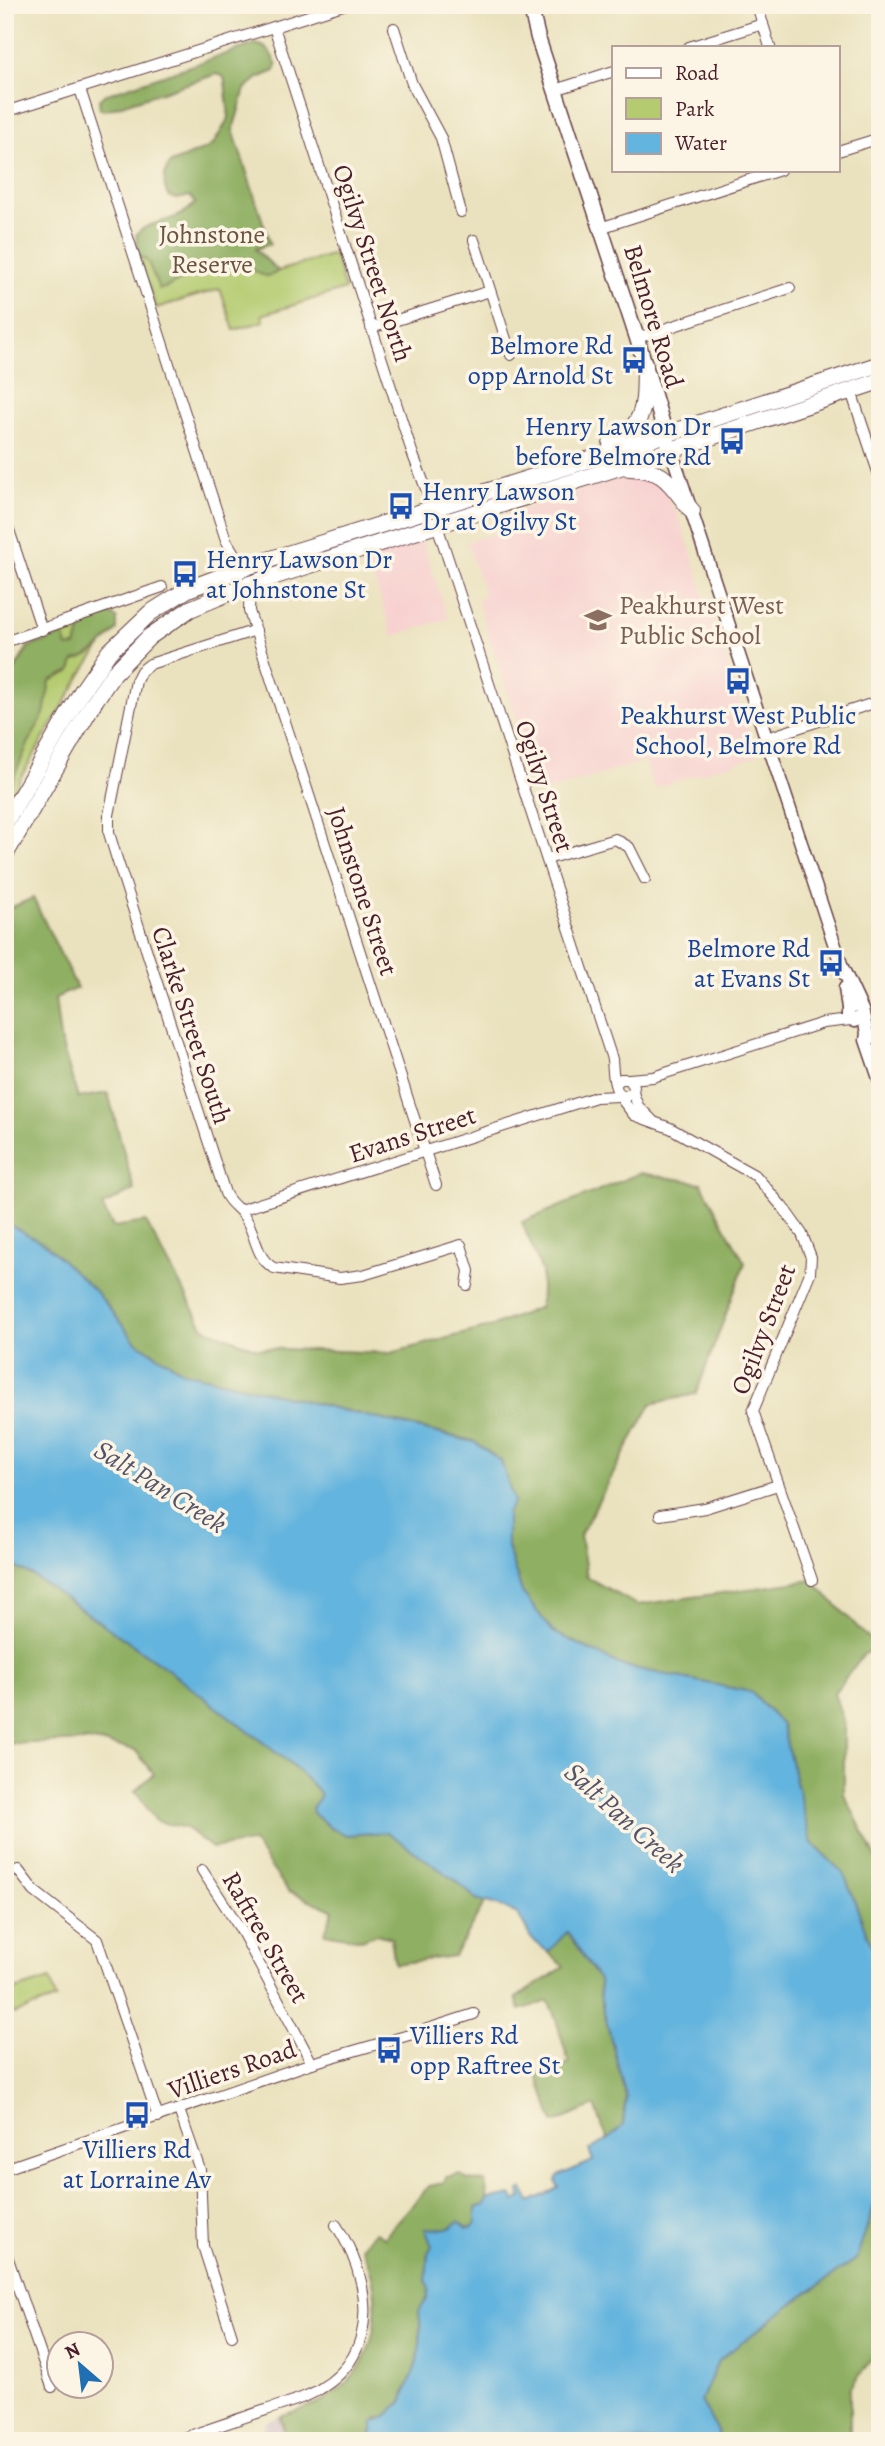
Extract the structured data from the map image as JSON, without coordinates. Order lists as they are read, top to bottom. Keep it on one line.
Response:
{"streets":{"main road":["Belmore Road"],"street":["Ogilvy Street North","Ogilvy Street","Johnstone Street","Clarke Street South","Evans Street","Raftree Street","Villiers Road"]},"crossings":[["Belmore Road","Evans Street"],["Ogilvy Street","Evans Street"],["Johnstone Street","Clarke Street South"],["Johnstone Street","Evans Street"],["Clarke Street South","Evans Street"],["Raftree Street","Villiers Road"]],"water":["Salt Pan Creek"],"parks":["Johnstone Reserve"],"places":{"bus stop":["Belmore Rd opp Arnold St","Henry Lawson Dr before Belmore Rd","Henry Lawson Dr at Ogilvy St","Henry Lawson Dr at Johnstone St","Peakhurst West Public School, Belmore Rd","Belmore Rd at Evans St","Villiers Rd opp Raftree St","Villiers Rd at Lorraine Av"],"school or university":["Peakhurst West Public School"]},"legend":["Road","Park","Water"],"north":"top left"}
